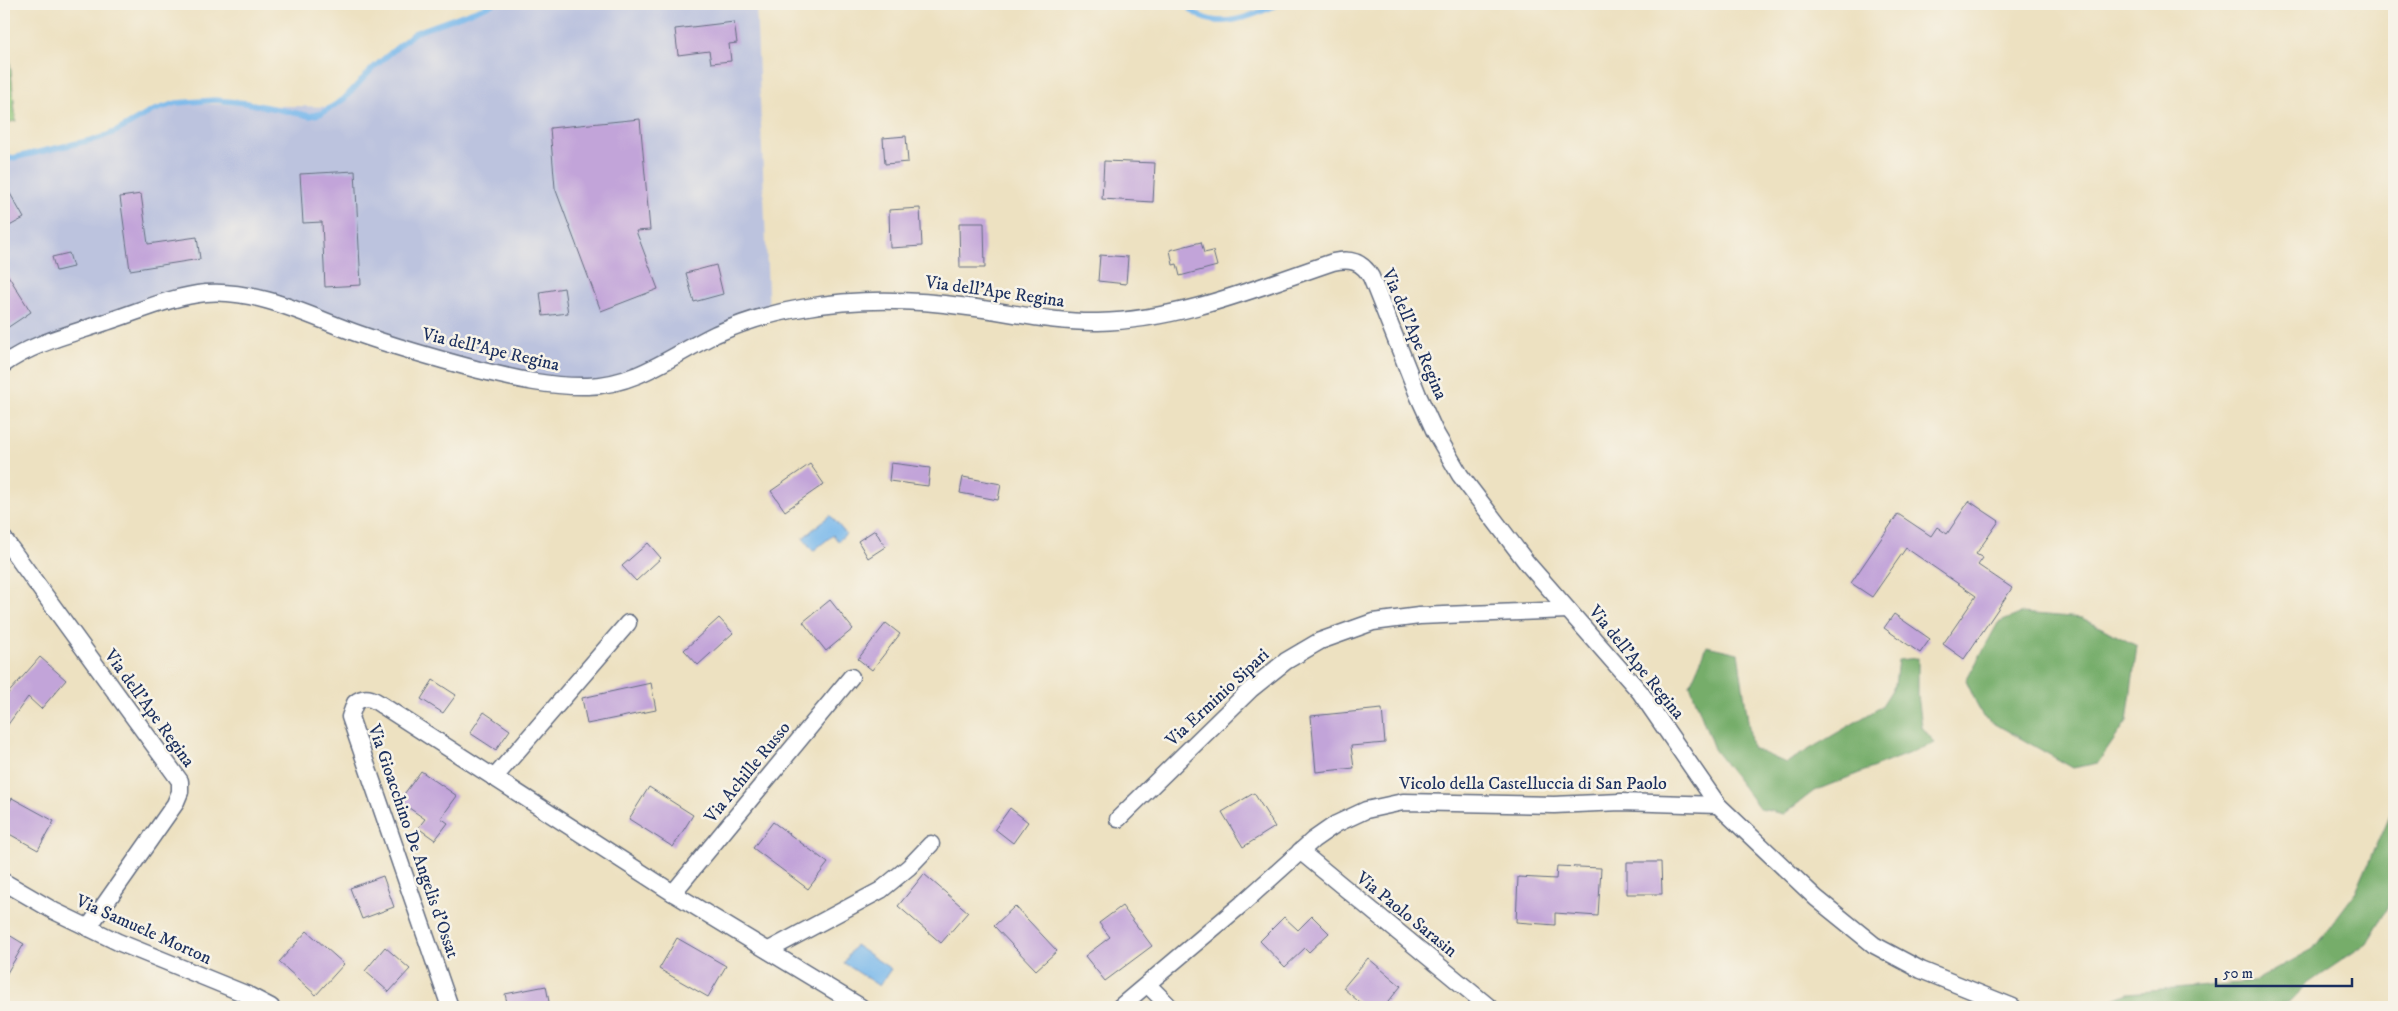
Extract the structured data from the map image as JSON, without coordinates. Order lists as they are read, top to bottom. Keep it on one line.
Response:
{"streets":{"street":["Via dell'Ape Regina","Via Erminio Sipari","Via Achille Russo","Vicolo della Castelluccia di San Paolo","Via Gioacchino De Angelis d'Ossat","Via Paolo Sarasin","Via Samuele Morton"]},"crossings":[["Via dell'Ape Regina","Via Erminio Sipari"],["Via dell'Ape Regina","Vicolo della Castelluccia di San Paolo"],["Via dell'Ape Regina","Via Samuele Morton"],["Vicolo della Castelluccia di San Paolo","Via Paolo Sarasin"]],"scale_bar":"50 m"}
